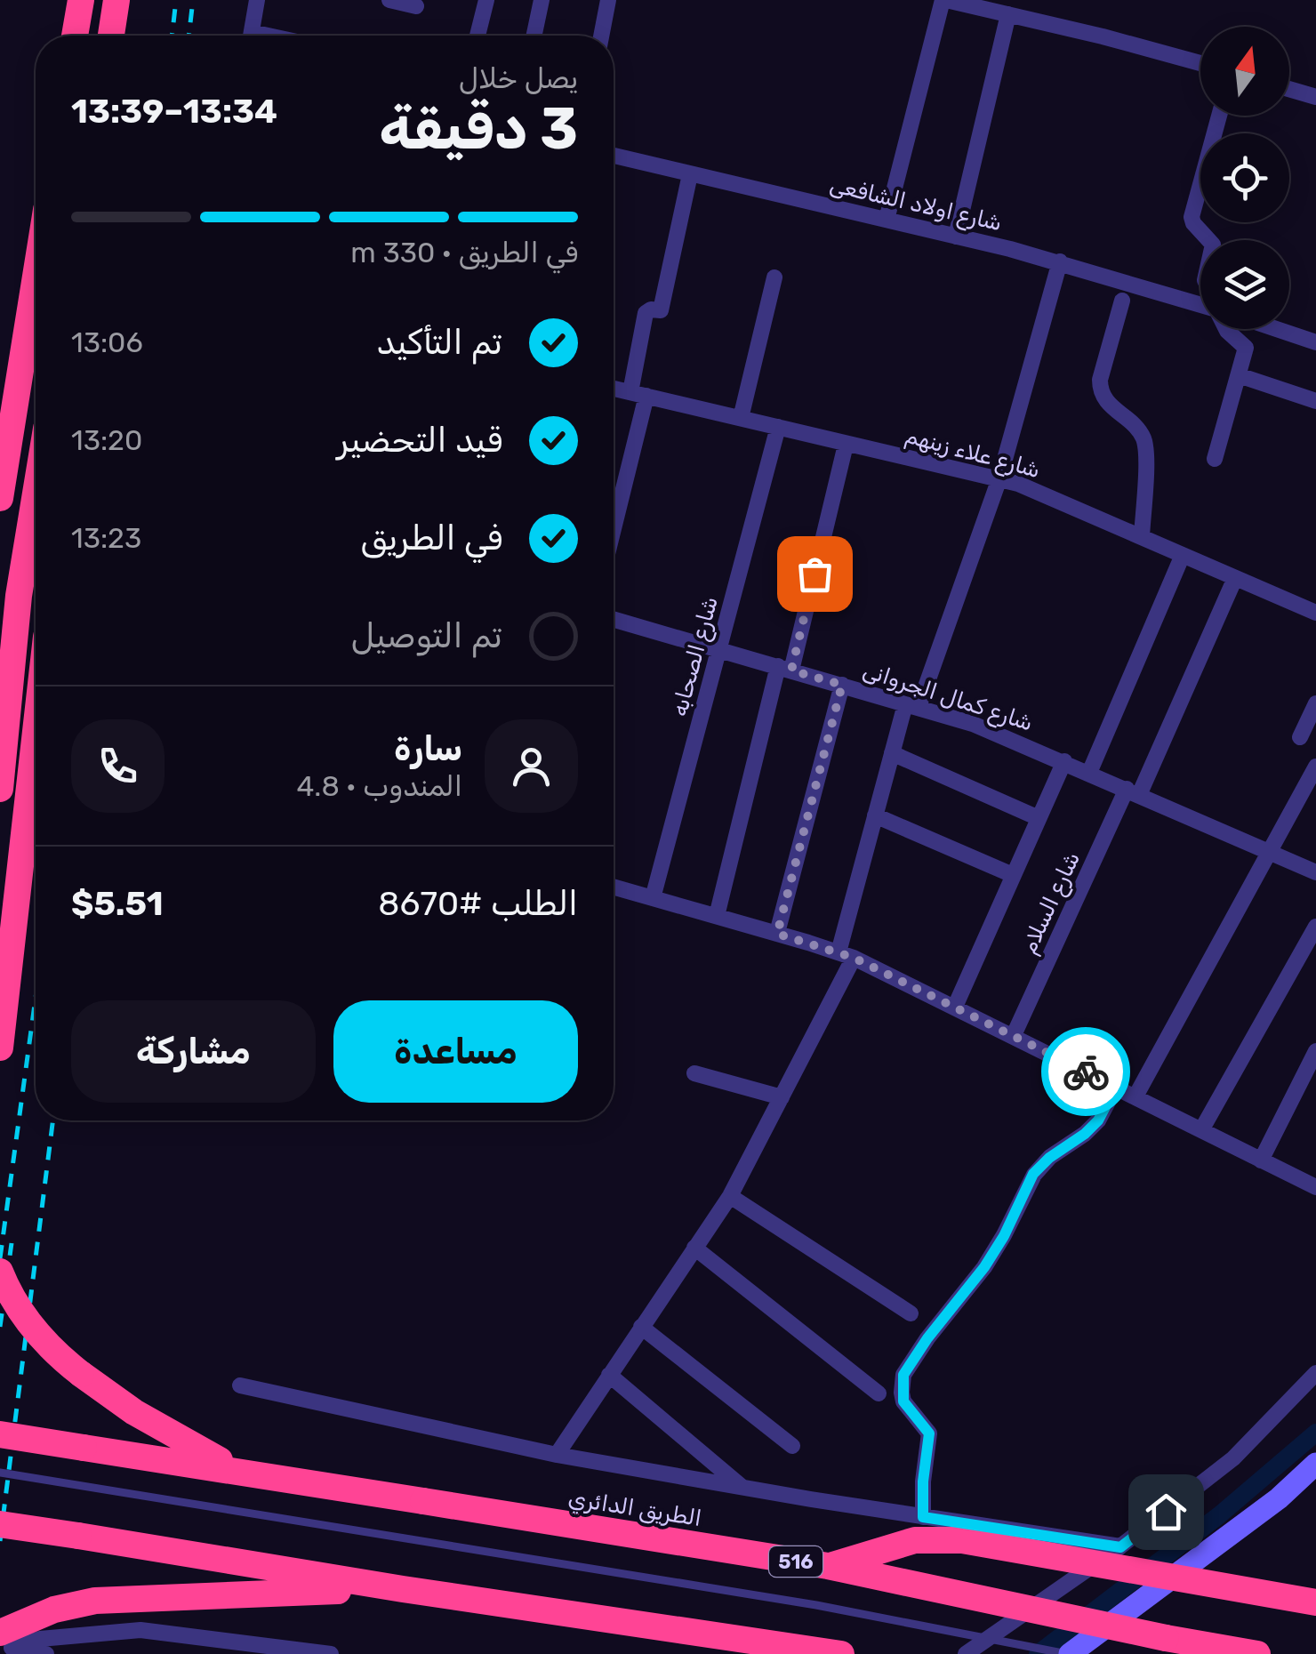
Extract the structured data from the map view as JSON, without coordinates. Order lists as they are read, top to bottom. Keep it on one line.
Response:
{"streets":{"highway":["الطريق الدائري","516"],"street":["شارع اولاد الشافعى","شارع علاء زينهم","شارع الصحابه","شارع كمال الجروانى","شارع السلام"]},"crossings":[["شارع علاء زينهم","شارع الصحابه"],["شارع علاء زينهم","شارع السلام"],["شارع الصحابه","شارع كمال الجروانى"],["شارع كمال الجروانى","شارع السلام"]],"north":"top","page":{"heading":["3 دقيقة","يصل خلال","13:34–13:39"],"panel":["سارة","المندوب · 4.8","الطلب #8670","$5.51"],"bar":"في الطريق · 330 m","list":[["تم التأكيد","13:06"],["قيد التحضير","13:20"],["في الطريق","13:23"],"تم التوصيل"],"buttons":["مساعدة","مشاركة"]}}
